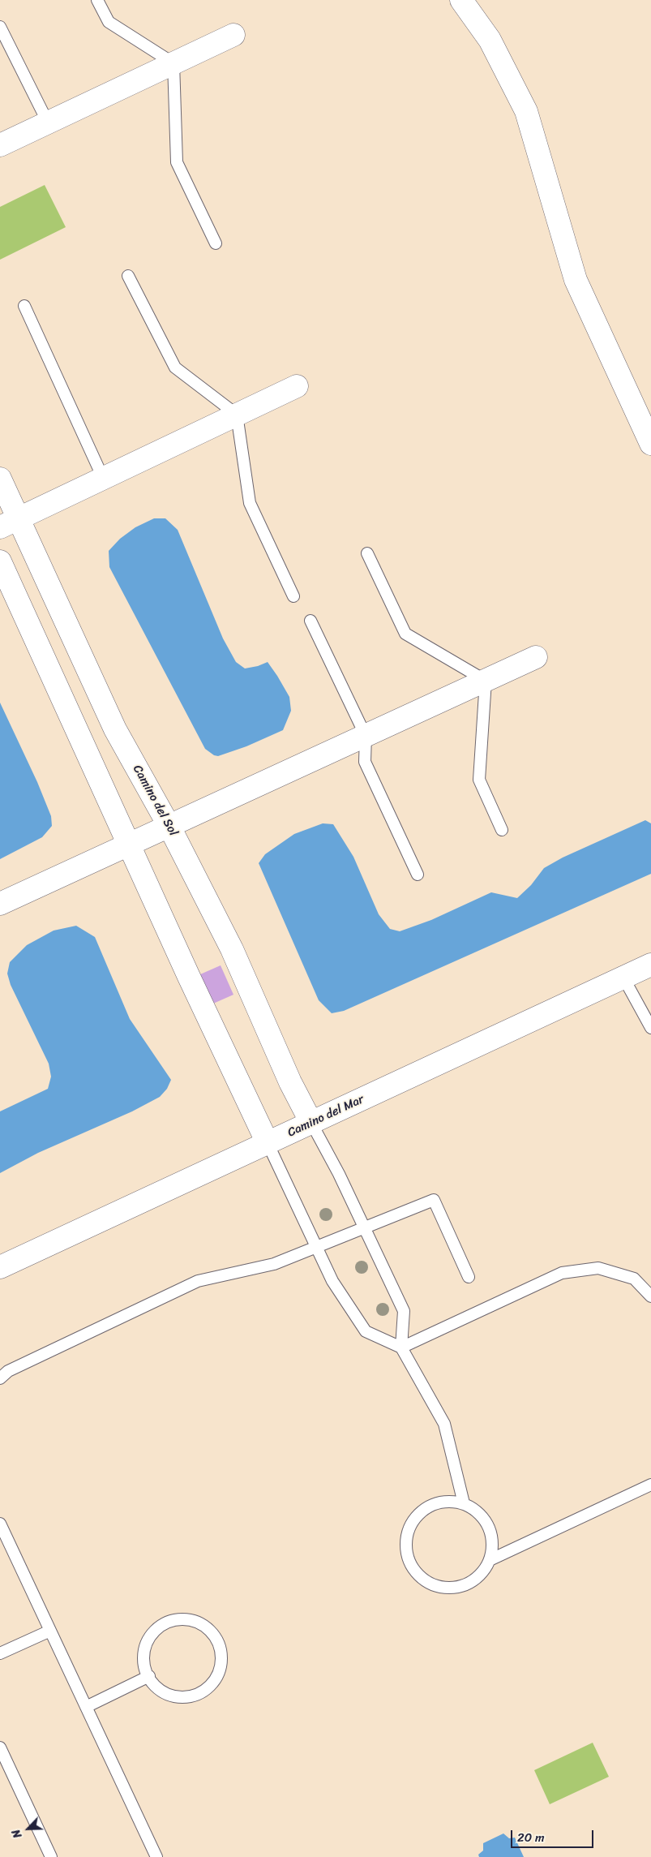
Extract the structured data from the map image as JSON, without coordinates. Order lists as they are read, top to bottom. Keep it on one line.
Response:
{"streets":{"street":["Camino del Sol","Camino del Mar"]},"crossings":[["Camino del Sol","Camino del Mar"]],"scale_bar":"20 m","north":"bottom left"}
